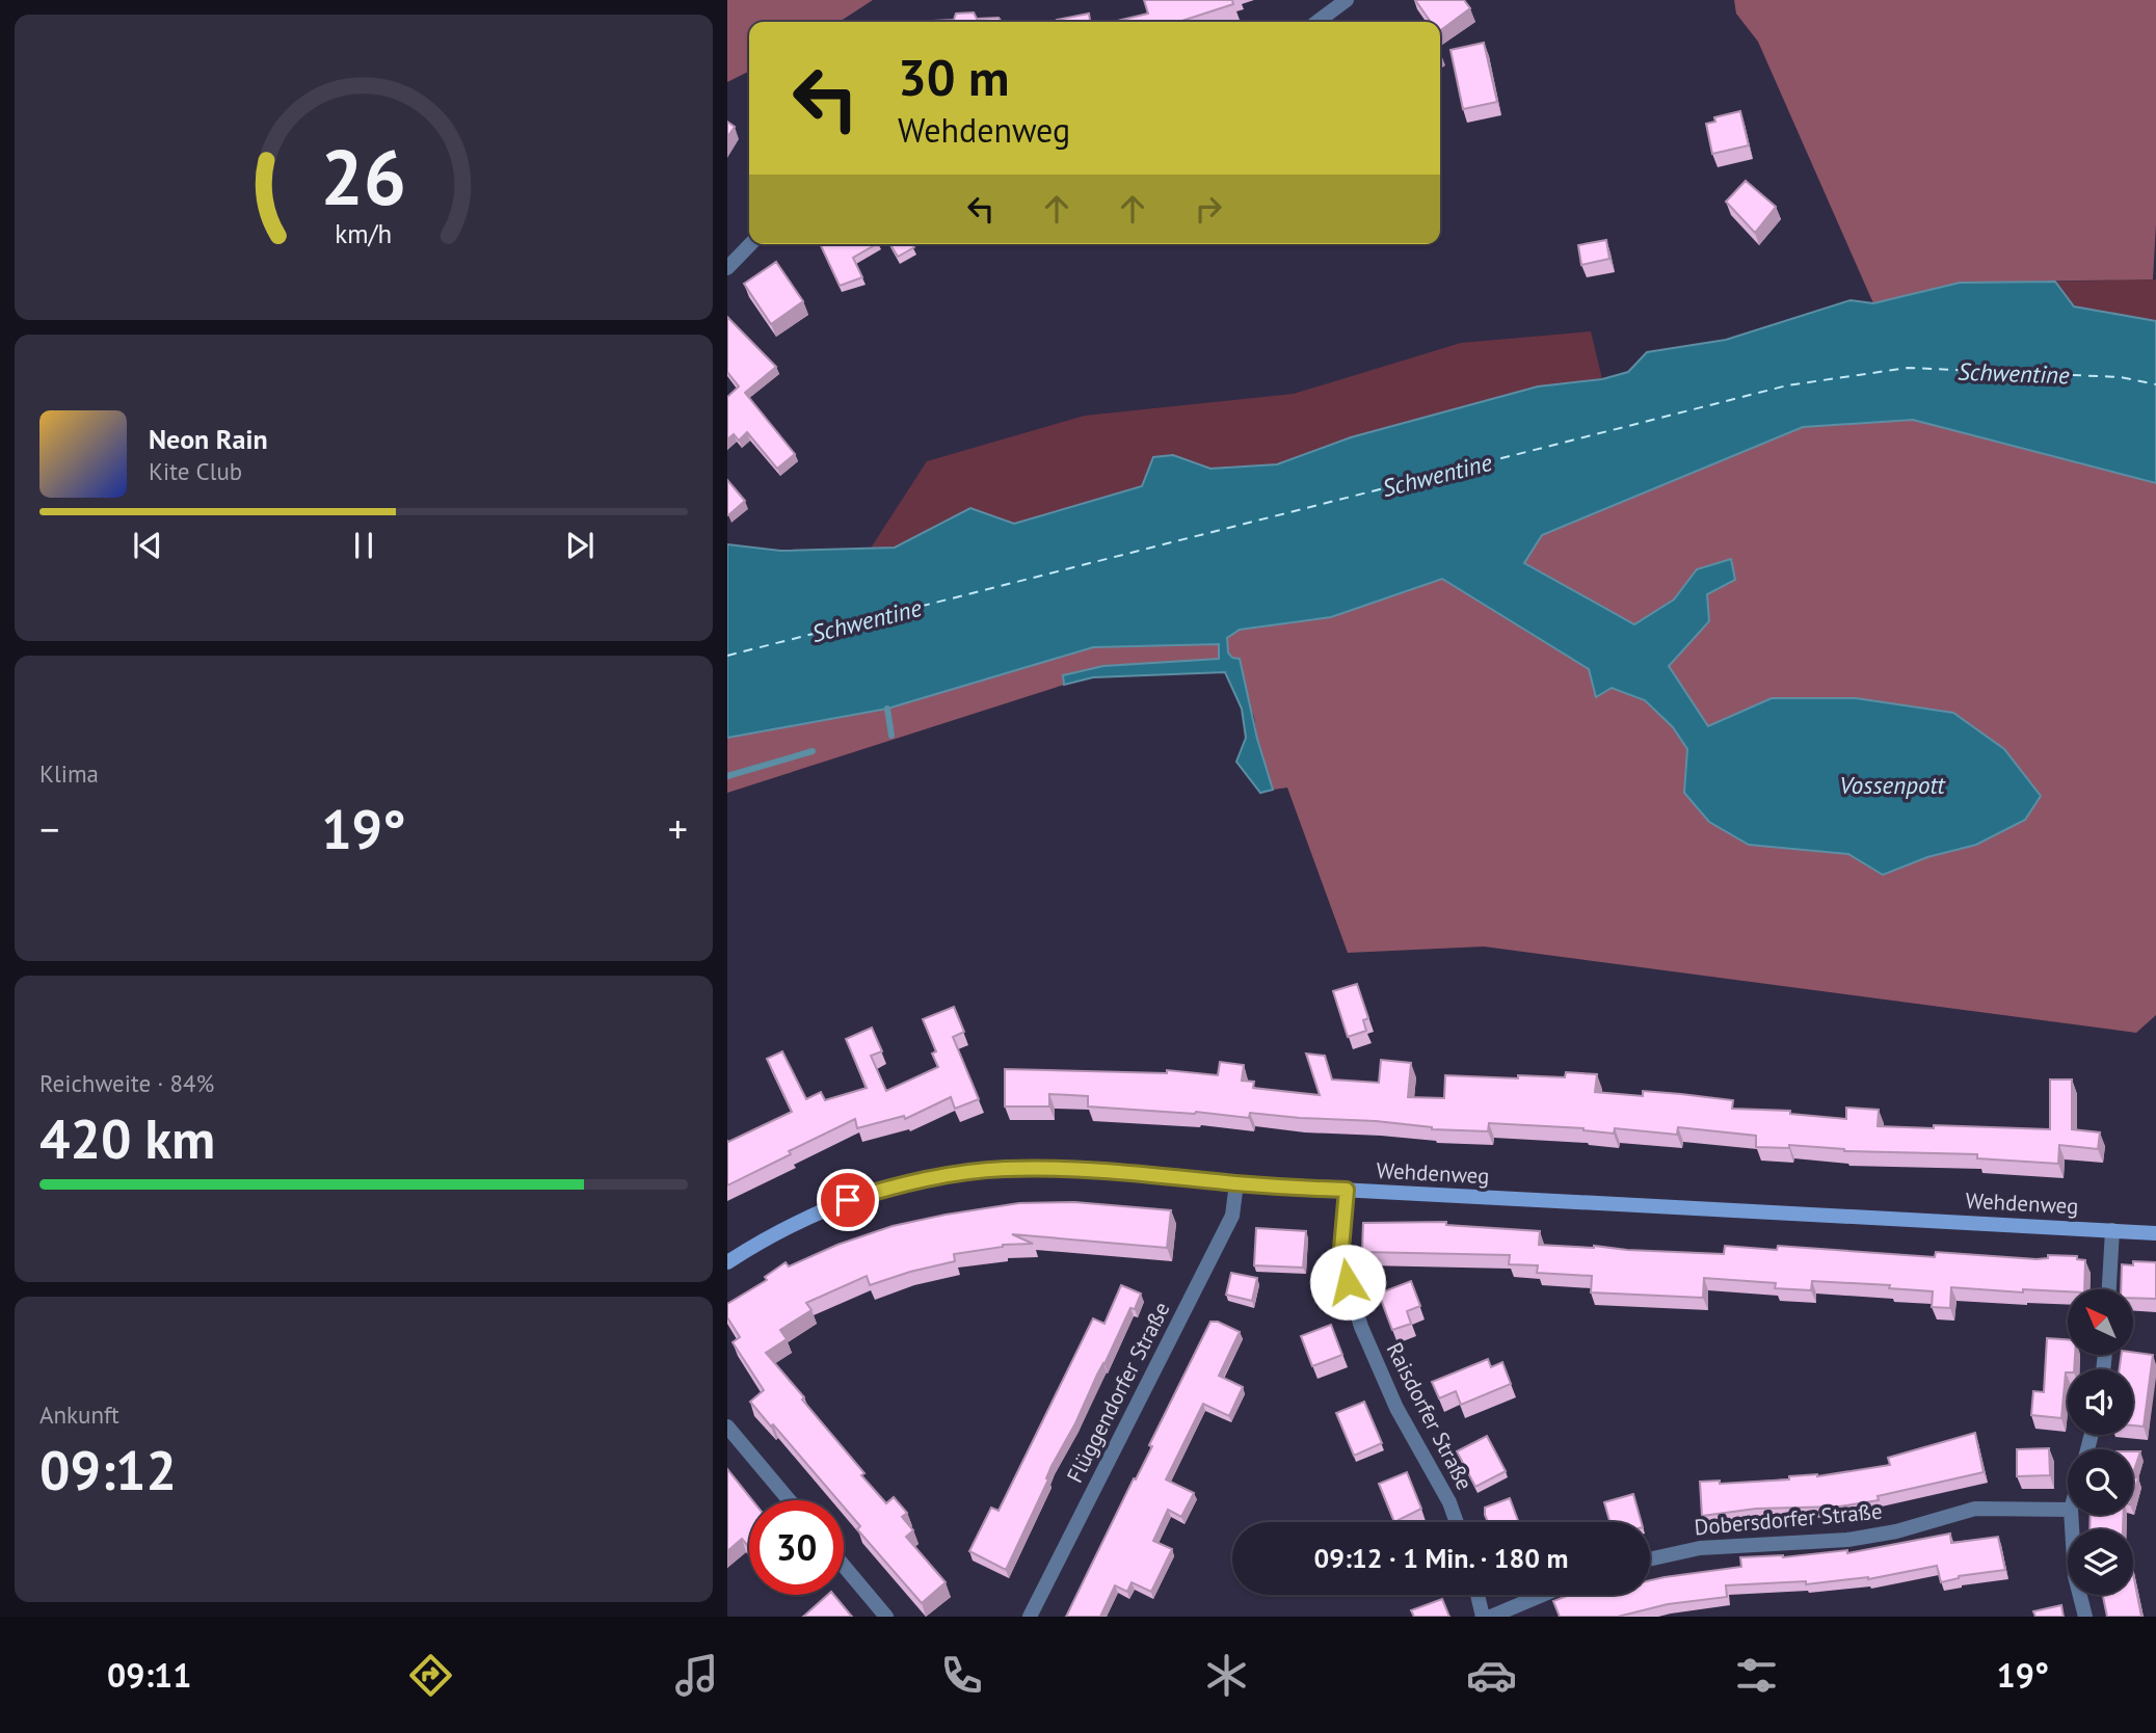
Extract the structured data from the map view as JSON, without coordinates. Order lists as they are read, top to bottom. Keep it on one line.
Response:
{"streets":{"main road":["Wehdenweg"],"street":["Flüggendorfer Straße","Raisdorfer Straße","Dobersdorfer Straße"]},"crossings":[["Wehdenweg","Flüggendorfer Straße"],["Wehdenweg","Raisdorfer Straße"]],"water":["Schwentine","Vossenpott"],"north":"top left","page":{"turn":["30 m","Wehdenweg"],"song":["Neon Rain","Kite Club"],"tile":["Klima",["Reichweite · 84%","420 km"],["Ankunft","09:12"]],"heat":["−","19°","+"],"limit":"30","trip":"09:12 · 1 Min. · 180 m","tabs":["09:11","19°"],"gauge":["26","km/h"]}}
